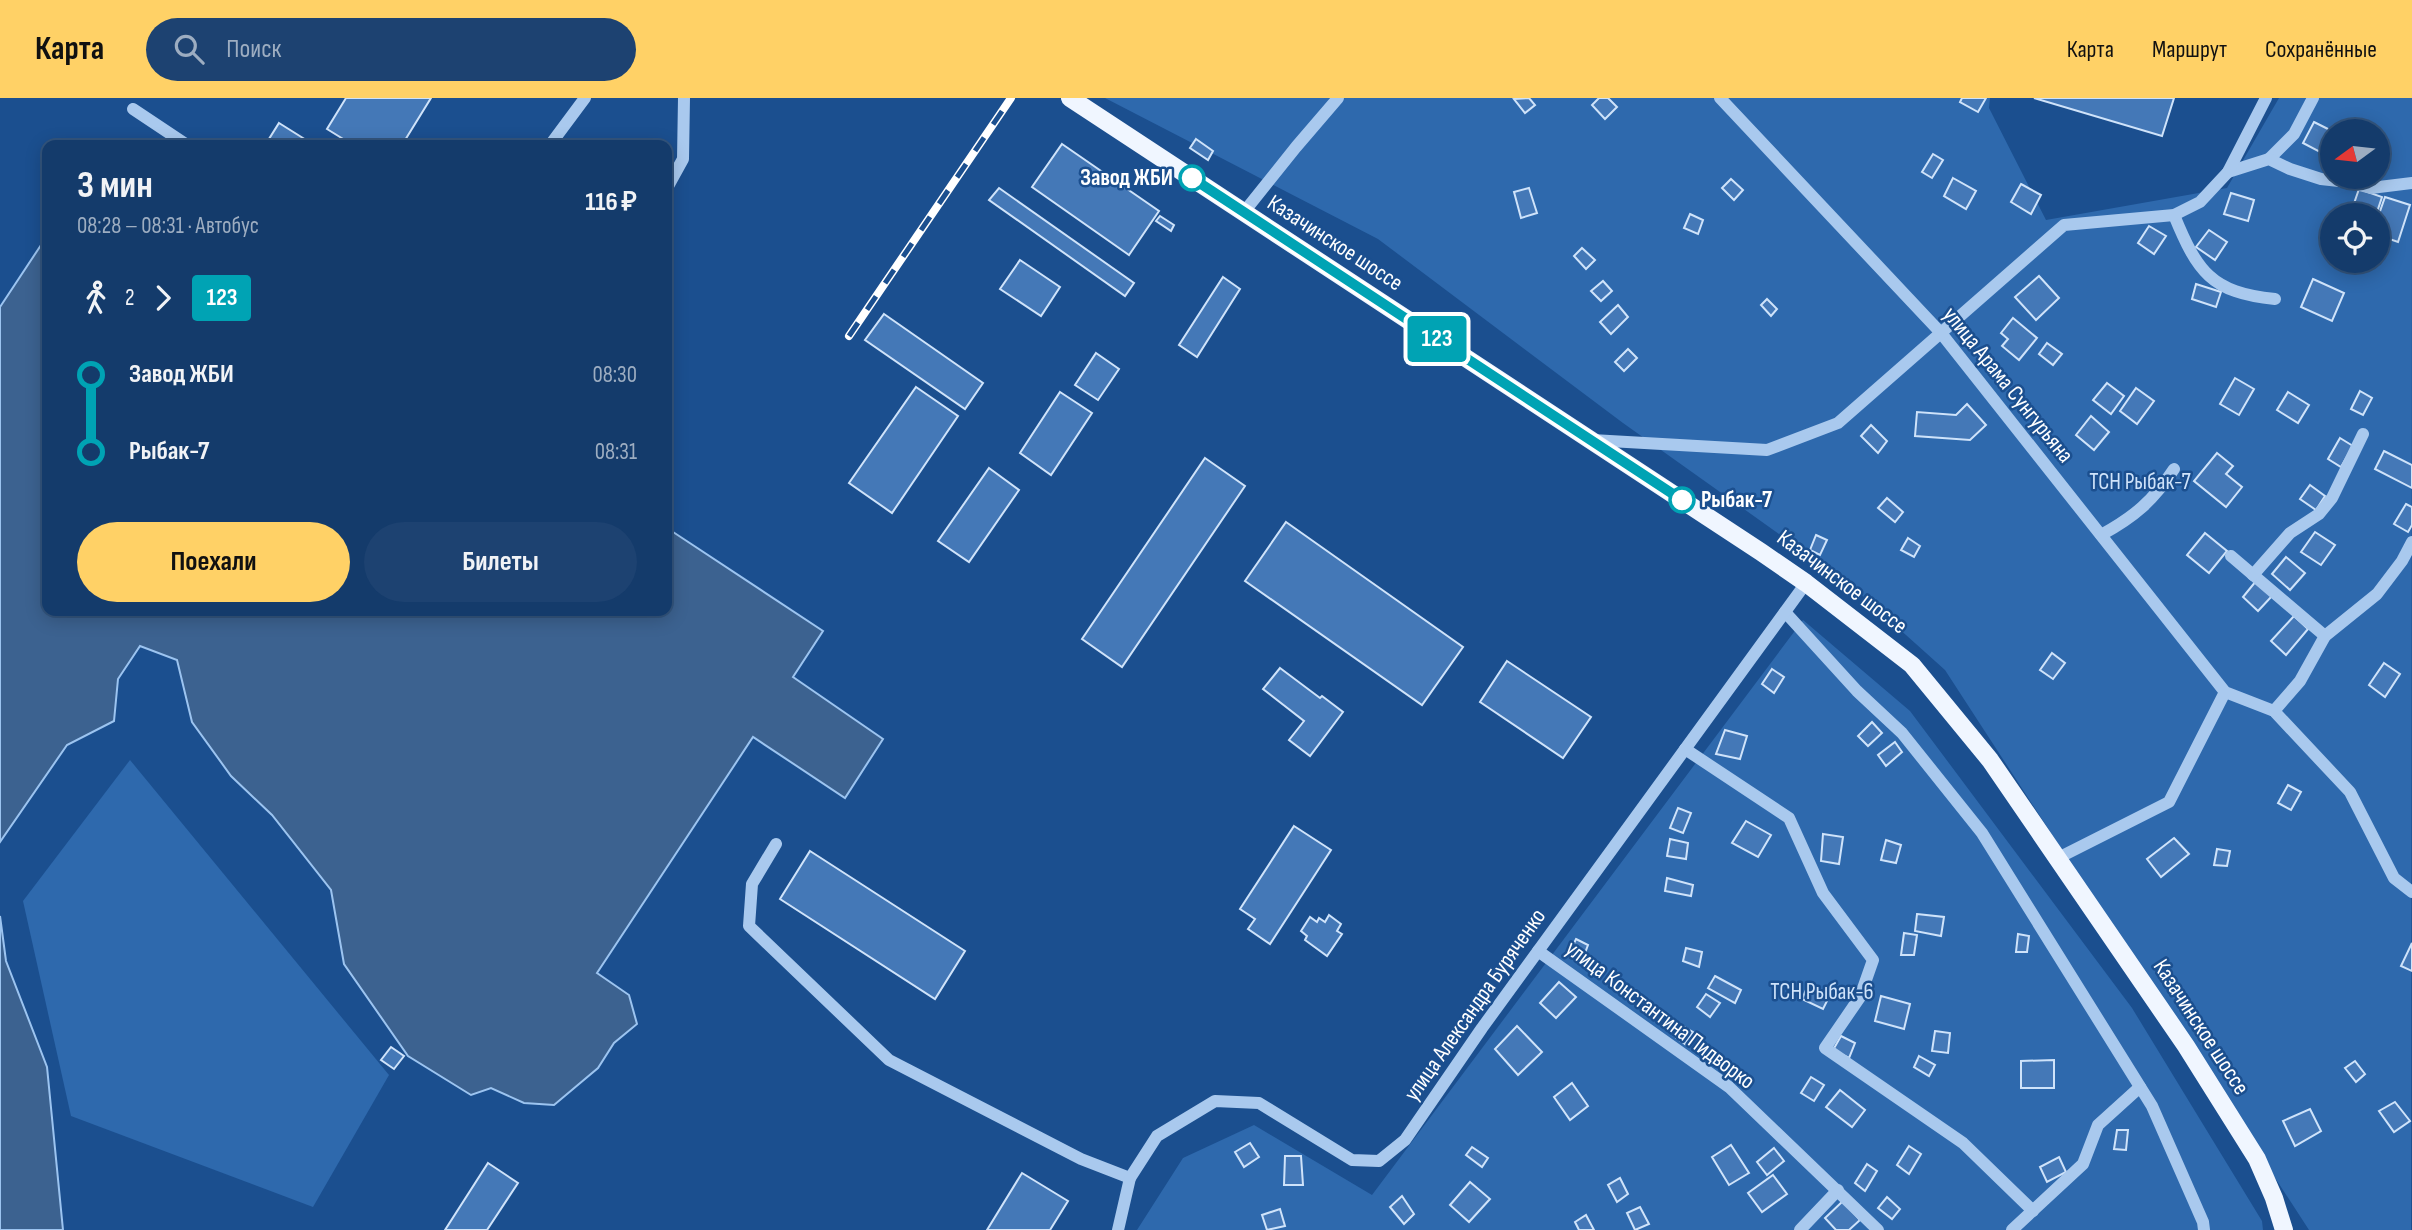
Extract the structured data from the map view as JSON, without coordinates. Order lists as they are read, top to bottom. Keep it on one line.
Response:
{"streets":{"main road":["Казачинское шоссе"],"street":["улица Арама Сунгурьяна","улица Александра Буряченко","улица Константина Пидворко"]},"crossings":[["Казачинское шоссе","улица Александра Буряченко"],["улица Александра Буряченко","улица Константина Пидворко"]],"parks":["ТСН Рыбак-7","ТСН Рыбак-6"],"places":["Завод ЖБИ","Рыбак-7"],"lines":["bus line 123"],"north":"left","page":{"header":"Карта","search":"Поиск","nav":["Карта","Маршрут","Сохранённые"],"on_map":"123","heading":["3 мин","08:28 – 08:31 · Автобус","116 ₽"],"legs":["2","123"],"list":[{"name":"Завод ЖБИ","value":"08:30"},{"name":"Рыбак-7","value":"08:31"}],"buttons":["Поехали","Билеты"]}}
